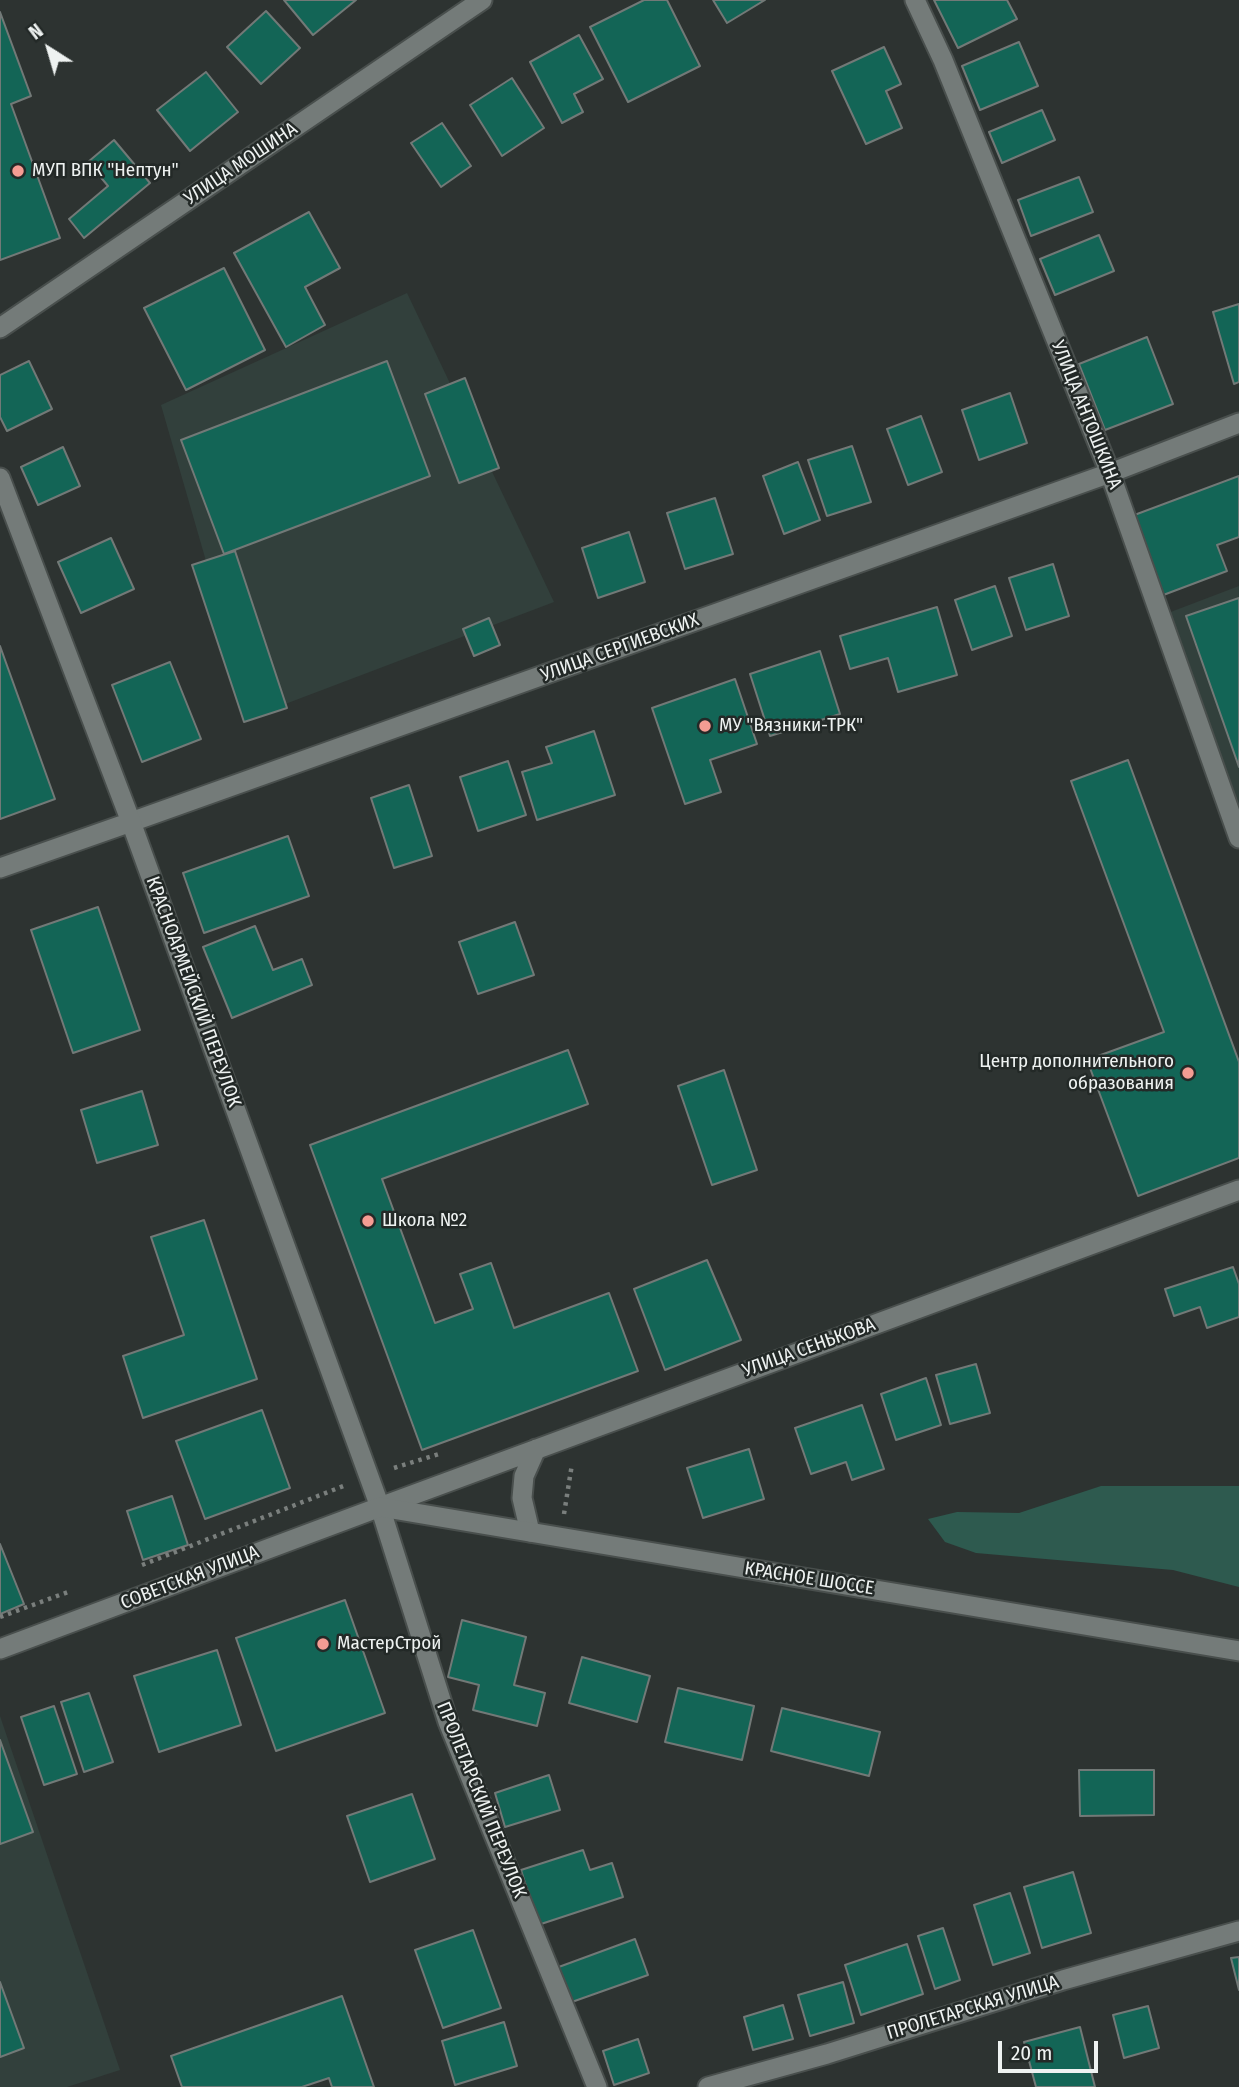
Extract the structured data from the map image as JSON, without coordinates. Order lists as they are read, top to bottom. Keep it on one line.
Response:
{"streets":{"street":["УЛИЦА МОШИНА","УЛИЦА АНТОШКИНА","УЛИЦА СЕРГИЕВСКИХ","КРАСНОАРМЕЙСКИЙ ПЕРЕУЛОК","УЛИЦА СЕНЬКОВА","СОВЕТСКАЯ УЛИЦА","КРАСНОЕ ШОССЕ","ПРОЛЕТАРСКИЙ ПЕРЕУЛОК","ПРОЛЕТАРСКАЯ УЛИЦА"]},"crossings":[["УЛИЦА АНТОШКИНА","УЛИЦА СЕРГИЕВСКИХ"],["УЛИЦА СЕРГИЕВСКИХ","КРАСНОАРМЕЙСКИЙ ПЕРЕУЛОК"],["КРАСНОАРМЕЙСКИЙ ПЕРЕУЛОК","УЛИЦА СЕНЬКОВА"],["КРАСНОАРМЕЙСКИЙ ПЕРЕУЛОК","СОВЕТСКАЯ УЛИЦА"],["КРАСНОАРМЕЙСКИЙ ПЕРЕУЛОК","КРАСНОЕ ШОССЕ"],["КРАСНОАРМЕЙСКИЙ ПЕРЕУЛОК","ПРОЛЕТАРСКИЙ ПЕРЕУЛОК"],["УЛИЦА СЕНЬКОВА","СОВЕТСКАЯ УЛИЦА"],["УЛИЦА СЕНЬКОВА","КРАСНОЕ ШОССЕ"],["УЛИЦА СЕНЬКОВА","ПРОЛЕТАРСКИЙ ПЕРЕУЛОК"],["СОВЕТСКАЯ УЛИЦА","КРАСНОЕ ШОССЕ"],["СОВЕТСКАЯ УЛИЦА","ПРОЛЕТАРСКИЙ ПЕРЕУЛОК"],["КРАСНОЕ ШОССЕ","ПРОЛЕТАРСКИЙ ПЕРЕУЛОК"]],"places":["МУП ВПК \"Нептун\"","МУ \"Вязники-ТРК\"","Центр дополнительного образования","Школа №2","МастерСтрой"],"scale_bar":"20 m","north":"top left"}
